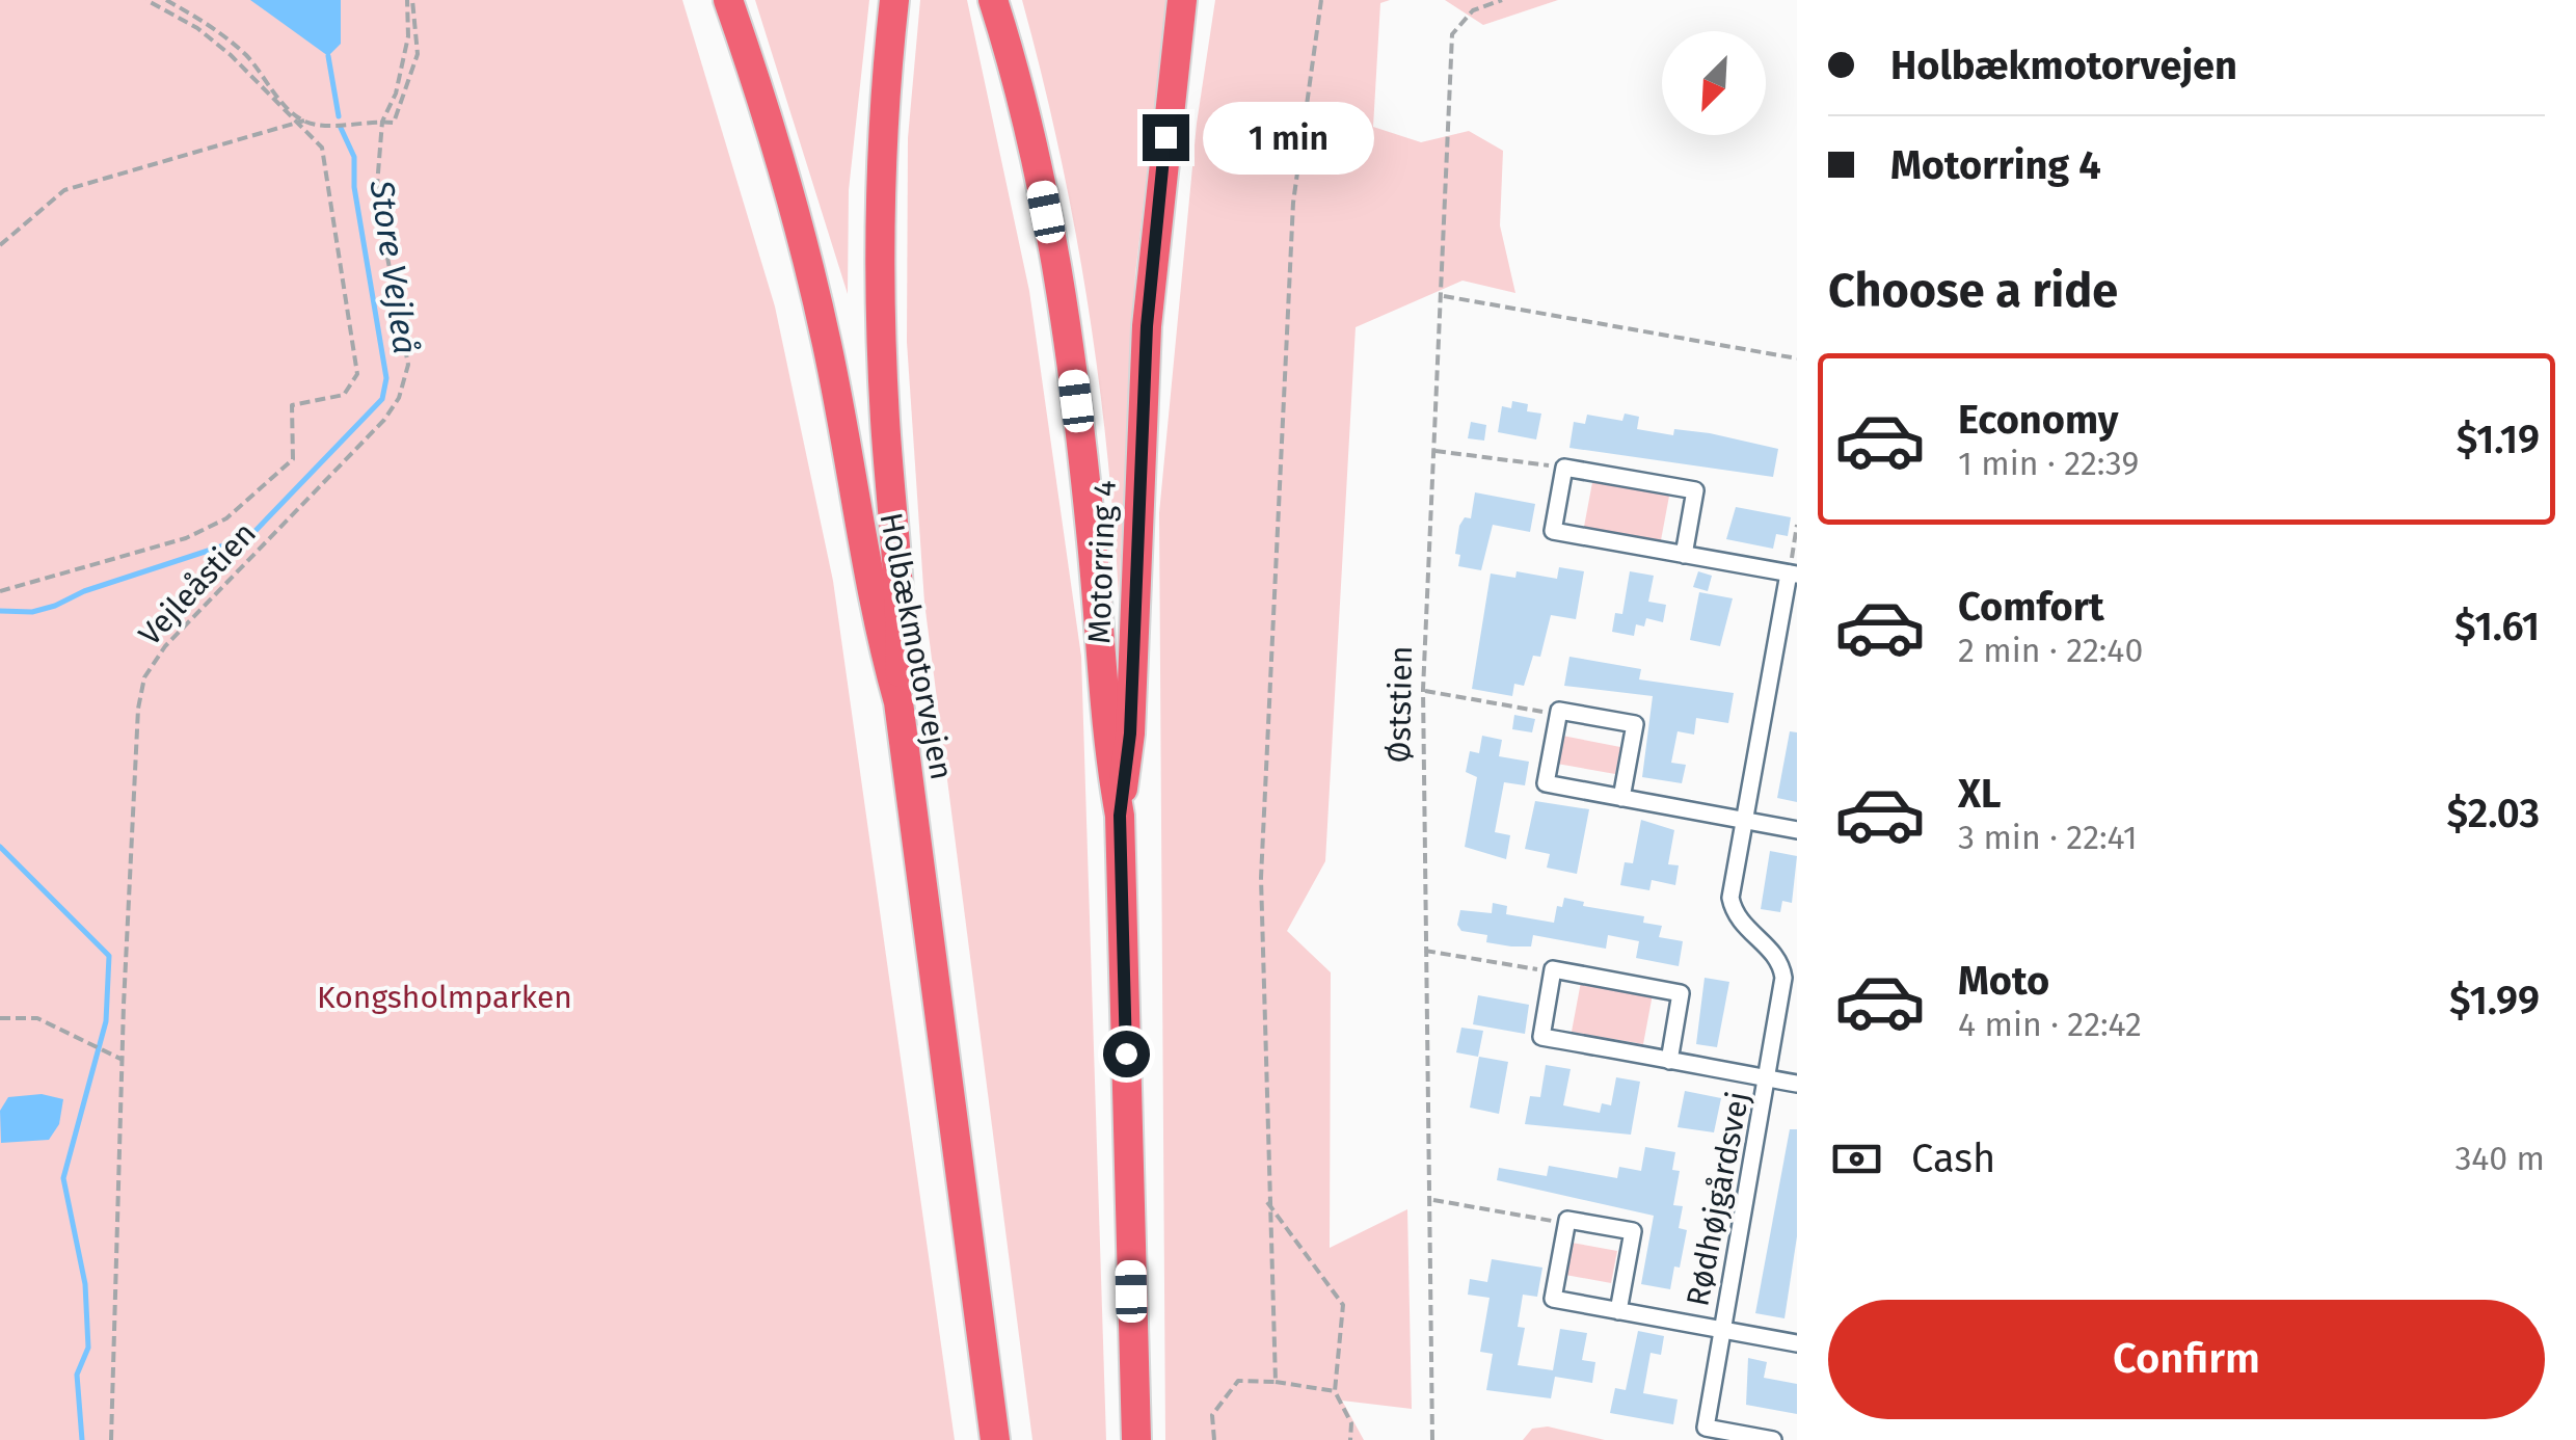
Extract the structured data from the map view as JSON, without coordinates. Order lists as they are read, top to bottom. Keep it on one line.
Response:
{"streets":{"highway":["Motorring 4","Holbækmotorvejen"],"street":["Rødhøjgårdsvej"],"path":["Vejleåstien","Øststien"]},"water":["Store Vejleå"],"parks":["Kongsholmparken"],"north":"bottom left","page":{"banner":["Holbækmotorvejen","Motorring 4"],"bubble":"1 min","heading":"Choose a ride","list":[{"name":"Economy","note":"1 min · 22:39","value":"$1.19"},{"name":"Comfort","note":"2 min · 22:40","value":"$1.61"},{"name":"XL","note":"3 min · 22:41","value":"$2.03"},{"name":"Moto","note":"4 min · 22:42","value":"$1.99"}],"pay":["Cash","340 m"],"buttons":"Confirm"}}
